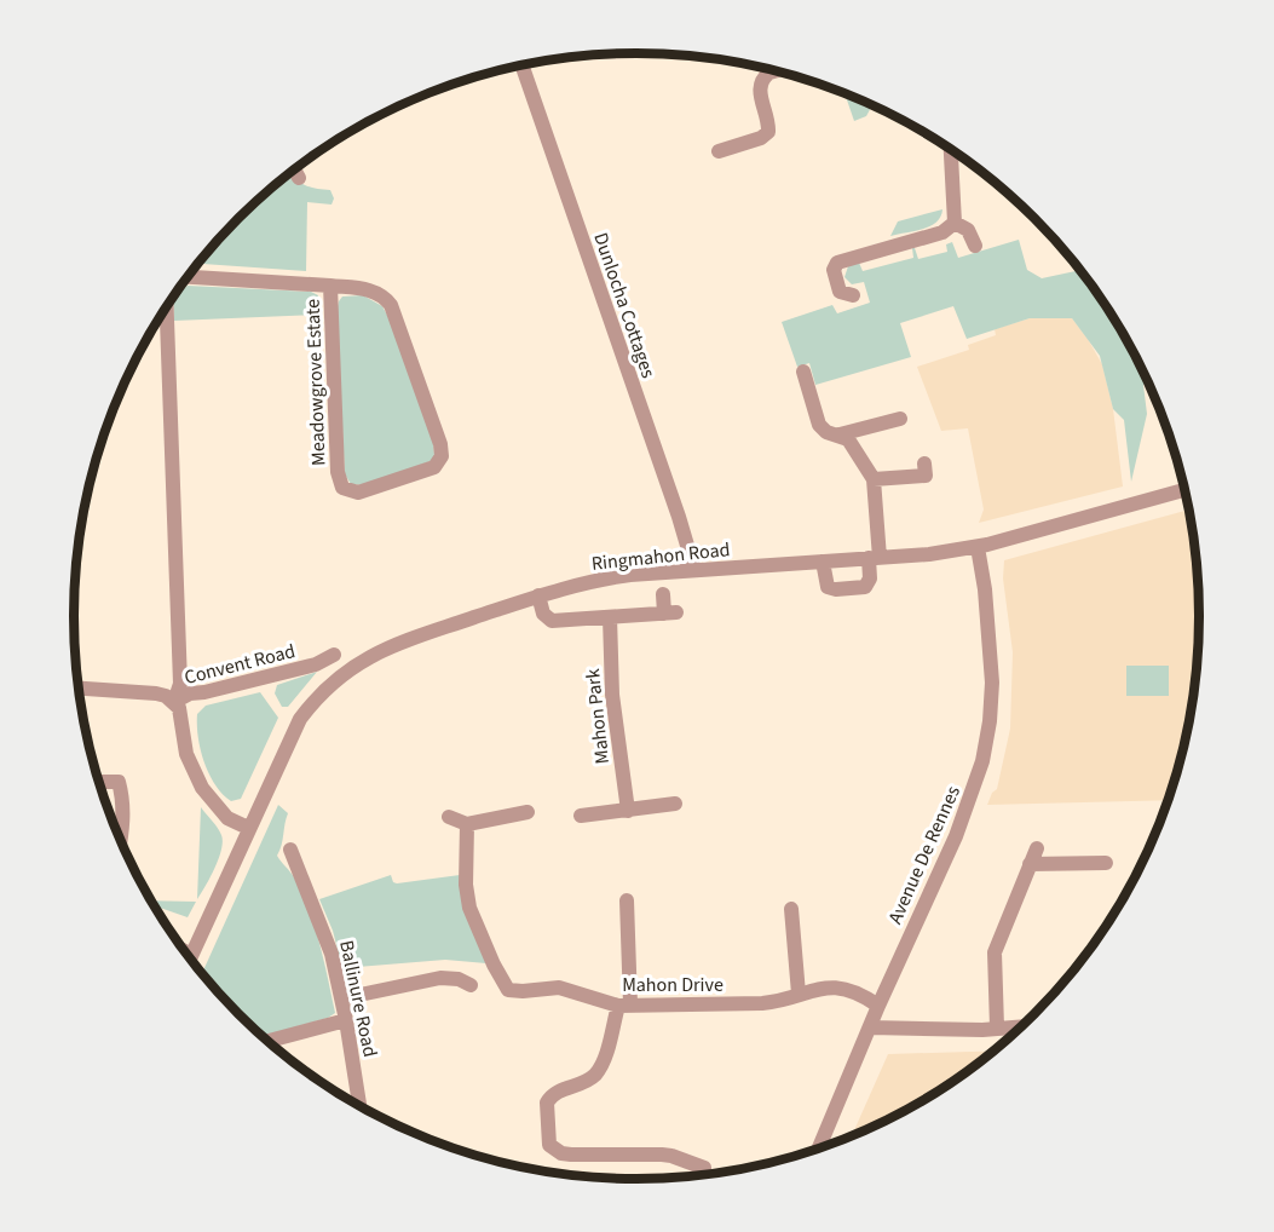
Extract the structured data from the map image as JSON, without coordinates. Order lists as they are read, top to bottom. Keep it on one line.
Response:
{"streets":{"street":["Dunlocha Cottages","Meadowgrove Estate","Ringmahon Road","Convent Road","Mahon Park","Avenue De Rennes","Mahon Drive","Ballinure Road"]},"crossings":[["Dunlocha Cottages","Ringmahon Road"],["Ringmahon Road","Avenue De Rennes"],["Avenue De Rennes","Mahon Drive"]]}
